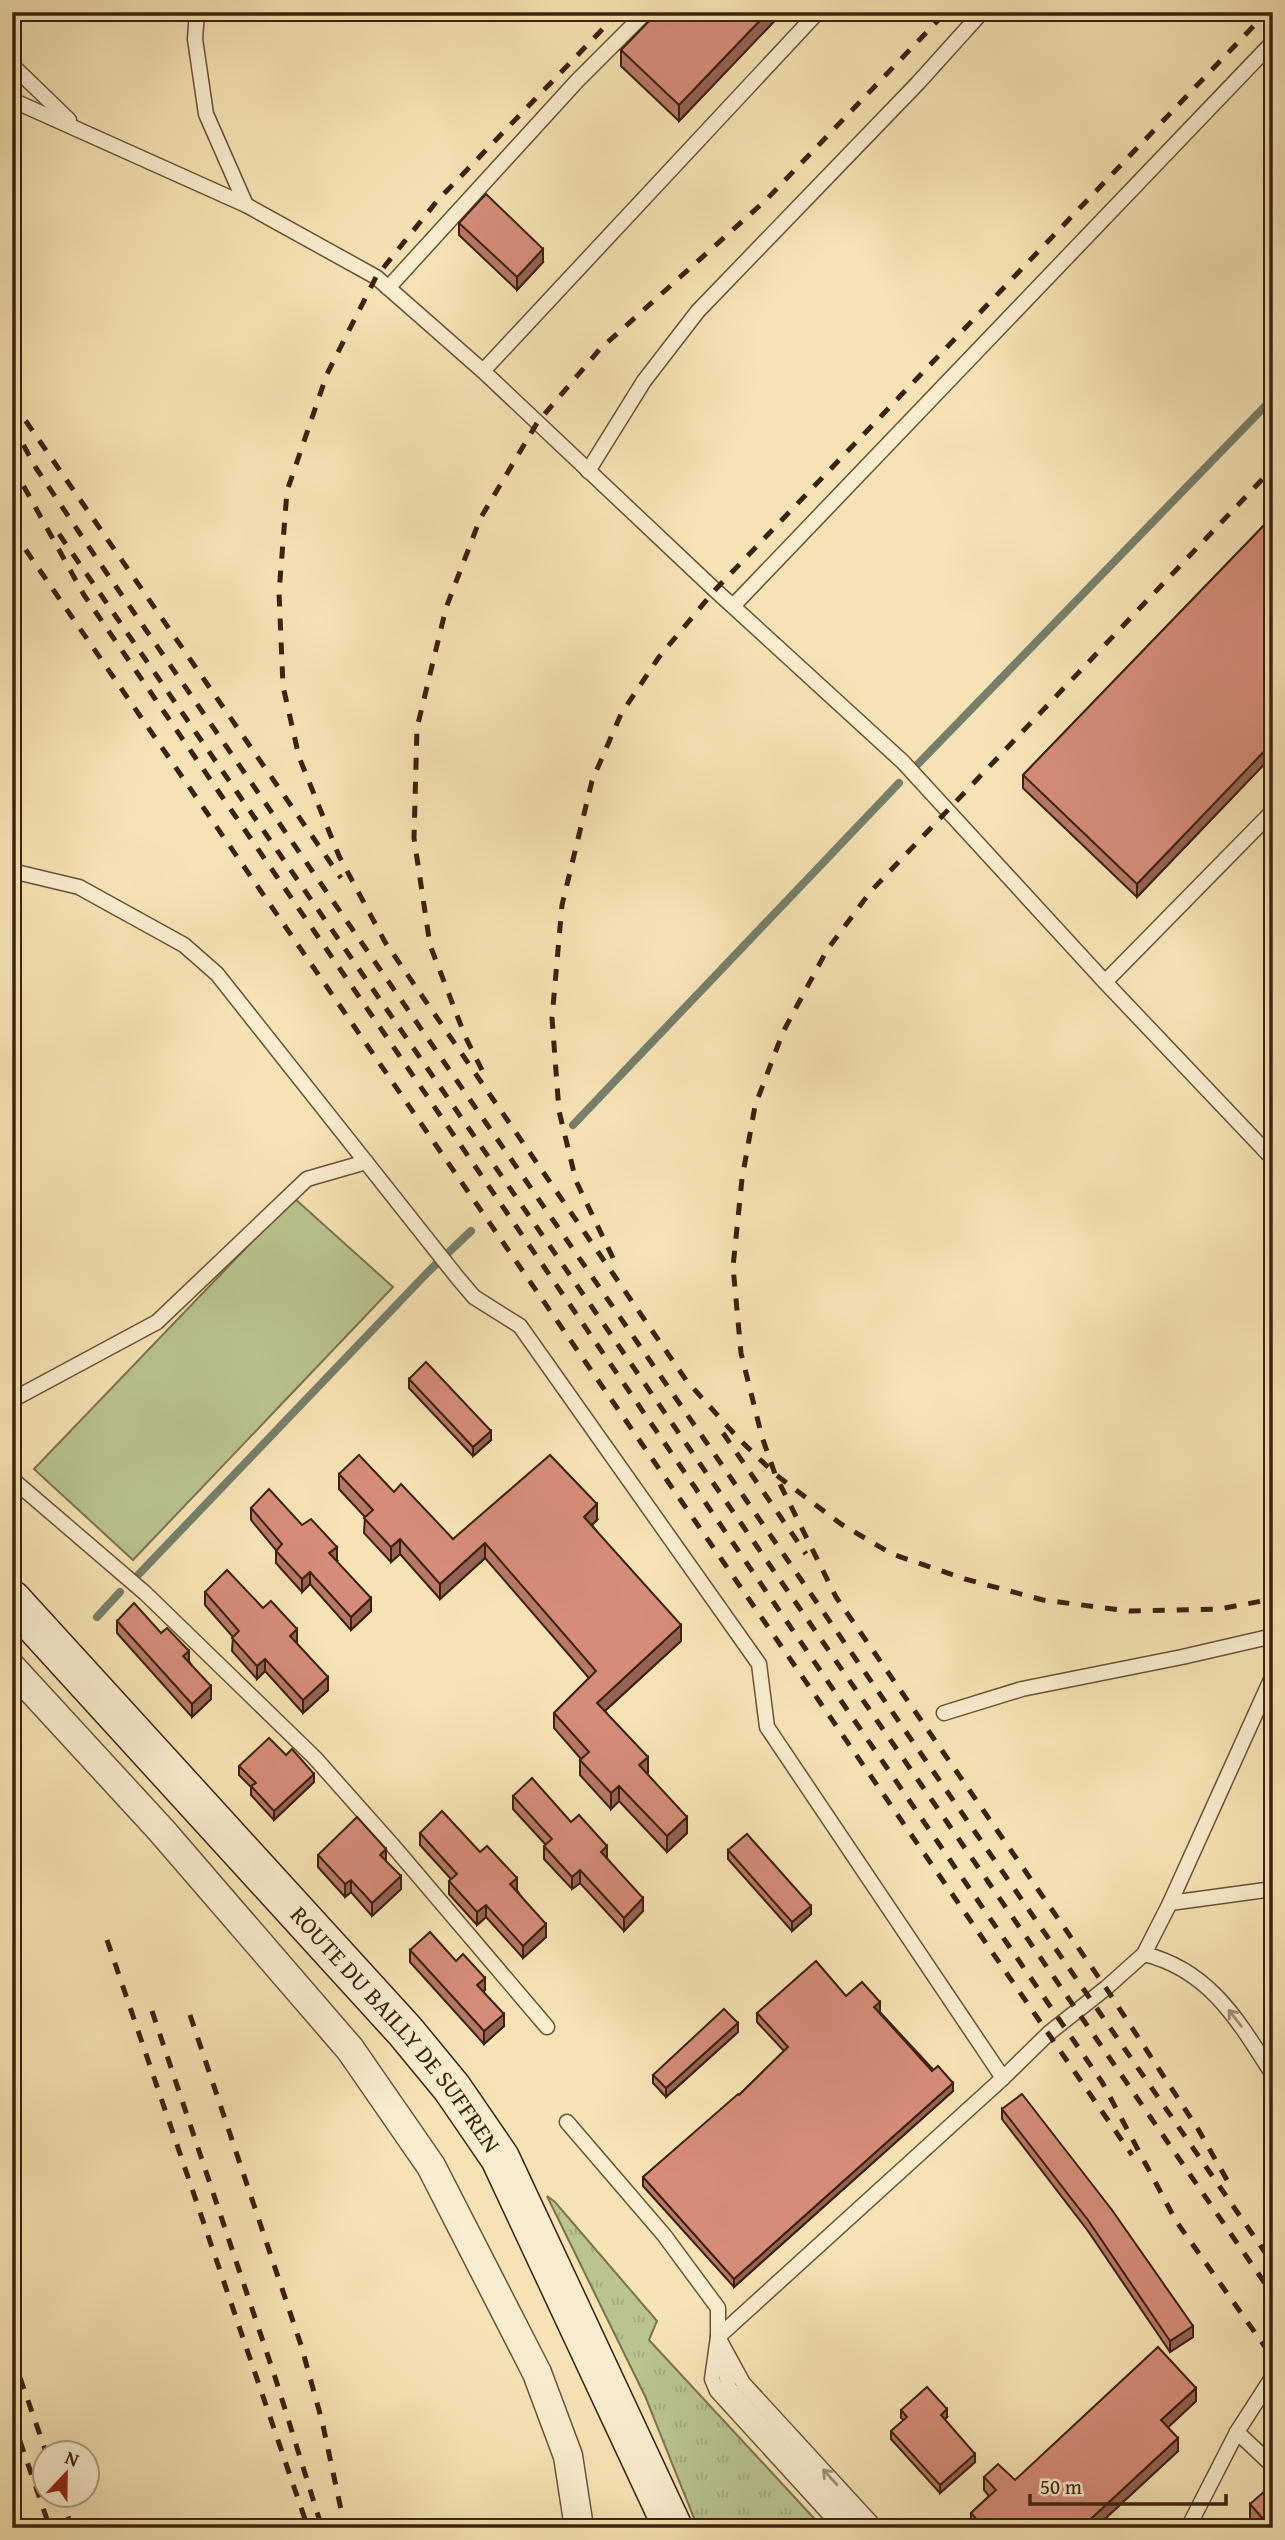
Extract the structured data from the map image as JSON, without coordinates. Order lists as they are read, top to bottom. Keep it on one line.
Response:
{"streets":{"main road":["ROUTE DU BAILLY DE SUFFREN"]},"scale_bar":"50 m","north":"top"}
